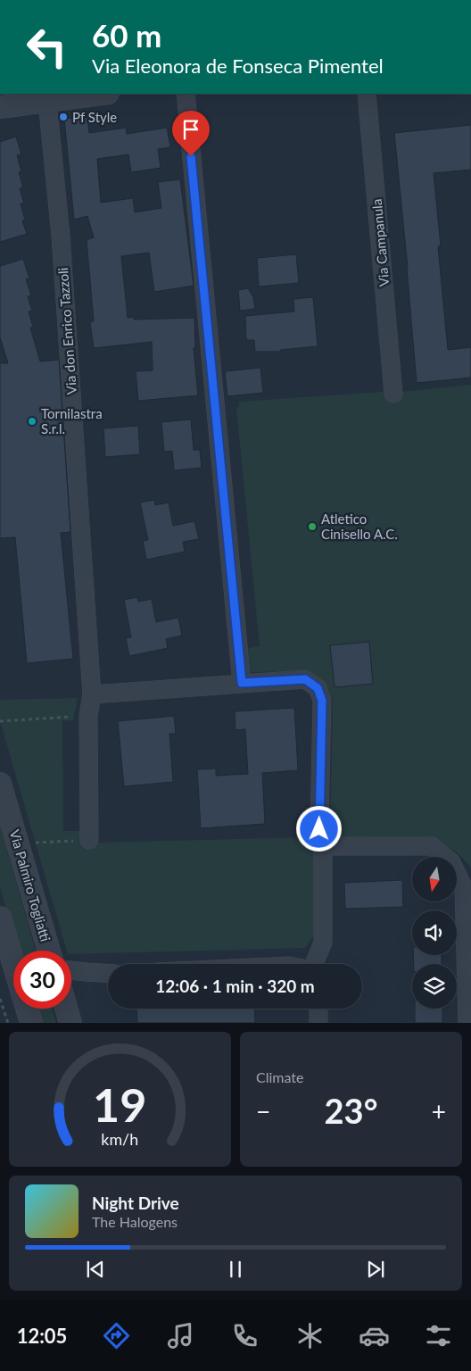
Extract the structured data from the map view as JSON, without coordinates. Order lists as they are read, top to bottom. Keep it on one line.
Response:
{"streets":{"street":["Via Campanula","Via don Enrico Tazzoli","Via Palmiro Togliatti"]},"places":["Pf Style","Tornilastra S.r.l.","Atletico Cinisello A.C."],"north":"bottom","page":{"turn":["60 m","Via Eleonora de Fonseca Pimentel"],"limit":"30","trip":"12:06 · 1 min · 320 m","tile":"Climate","heat":["−","23°","+"],"song":["Night Drive","The Halogens"],"tabs":"12:05","gauge":["19","km/h"]}}
